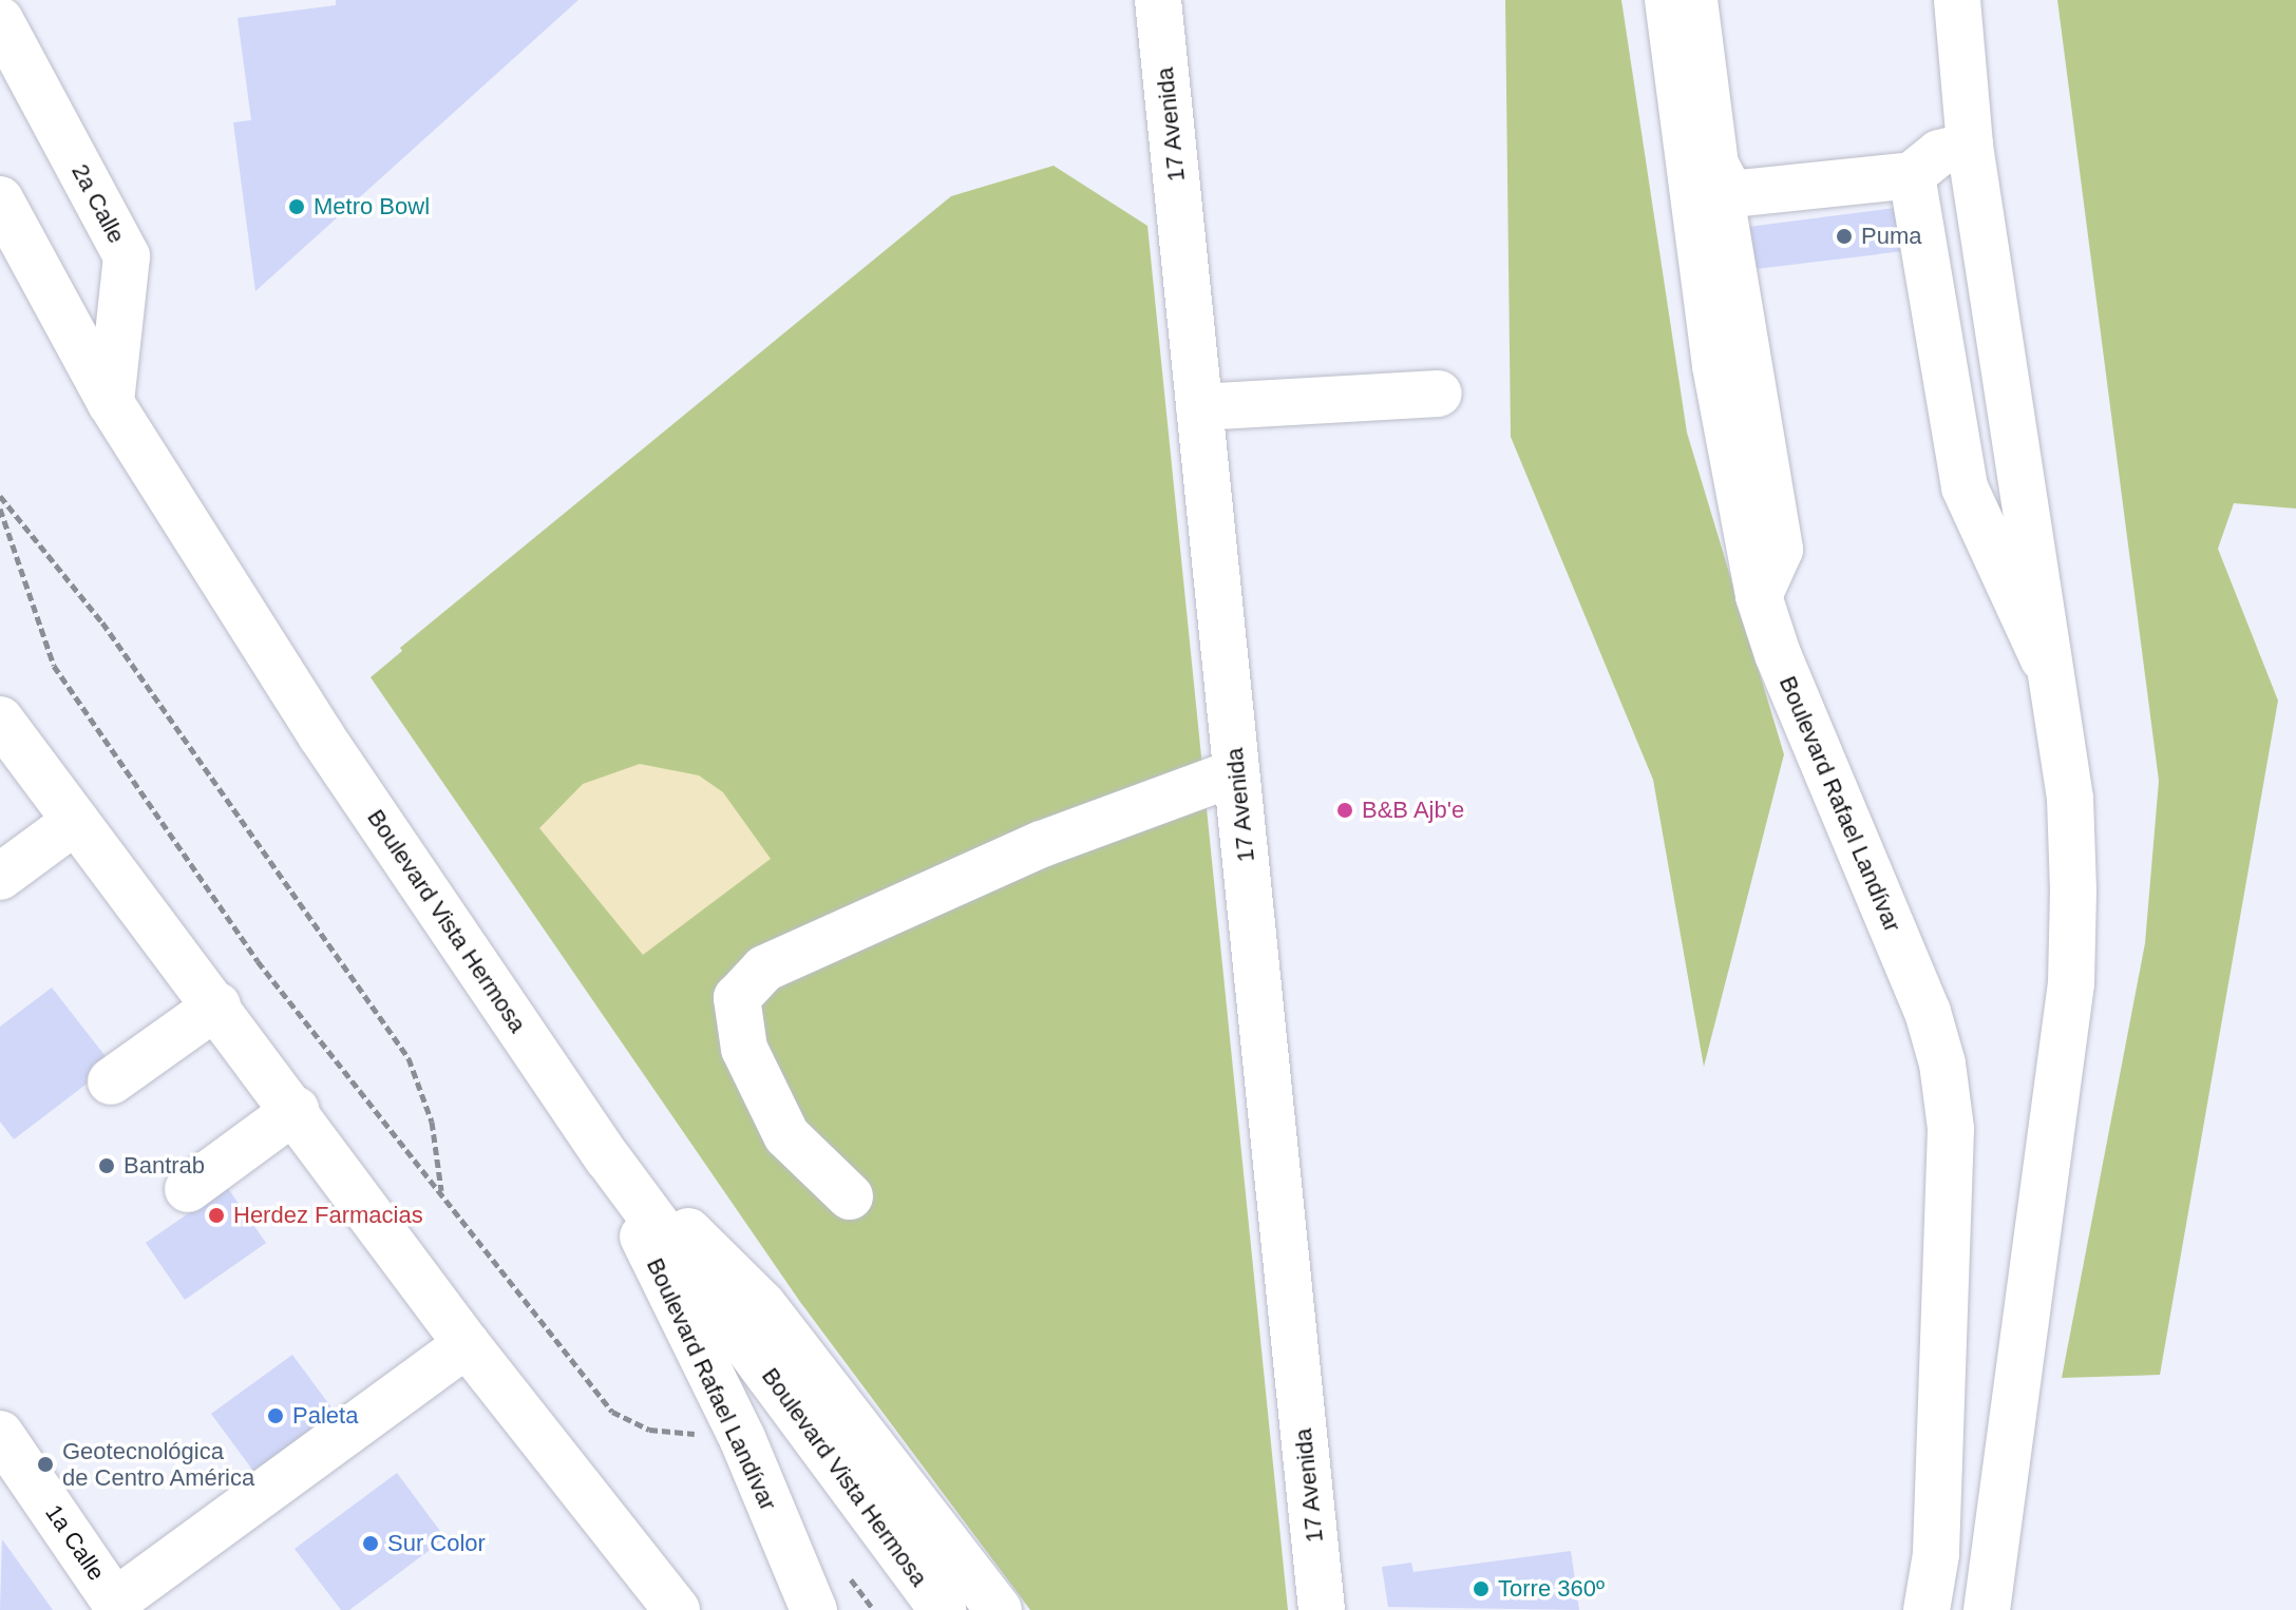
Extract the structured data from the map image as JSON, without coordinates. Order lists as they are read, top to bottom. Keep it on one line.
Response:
{"streets":{"main road":["17 Avenida","2a Calle","Boulevard Rafael Landívar","Boulevard Vista Hermosa","1a Calle"]},"crossings":[["2a Calle","Boulevard Vista Hermosa"],["Boulevard Rafael Landívar","Boulevard Vista Hermosa"]],"places":["Metro Bowl","Puma","B&B Ajb'e","Bantrab","Herdez Farmacias","Paleta","Geotecnológica de Centro América","Sur Color","Torre 360º"]}
